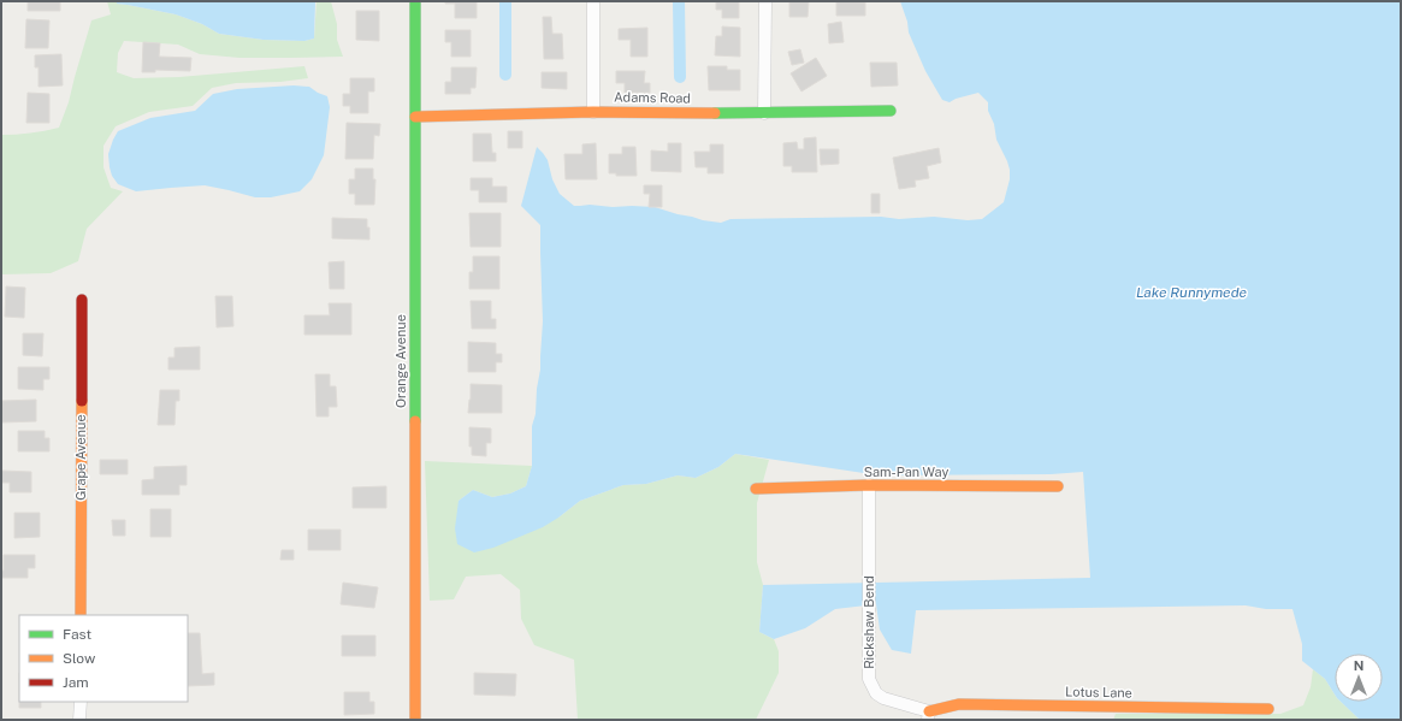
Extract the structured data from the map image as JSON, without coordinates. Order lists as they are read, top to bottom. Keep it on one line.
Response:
{"streets":{"street":["Adams Road","Orange Avenue","Grape Avenue","Sam-Pan Way","Rickshaw Bend","Lotus Lane"]},"crossings":[["Adams Road","Orange Avenue"],["Sam-Pan Way","Rickshaw Bend"],["Rickshaw Bend","Lotus Lane"]],"water":["Lake Runnymede"],"legend":["Fast","Slow","Jam"],"north":"top"}
